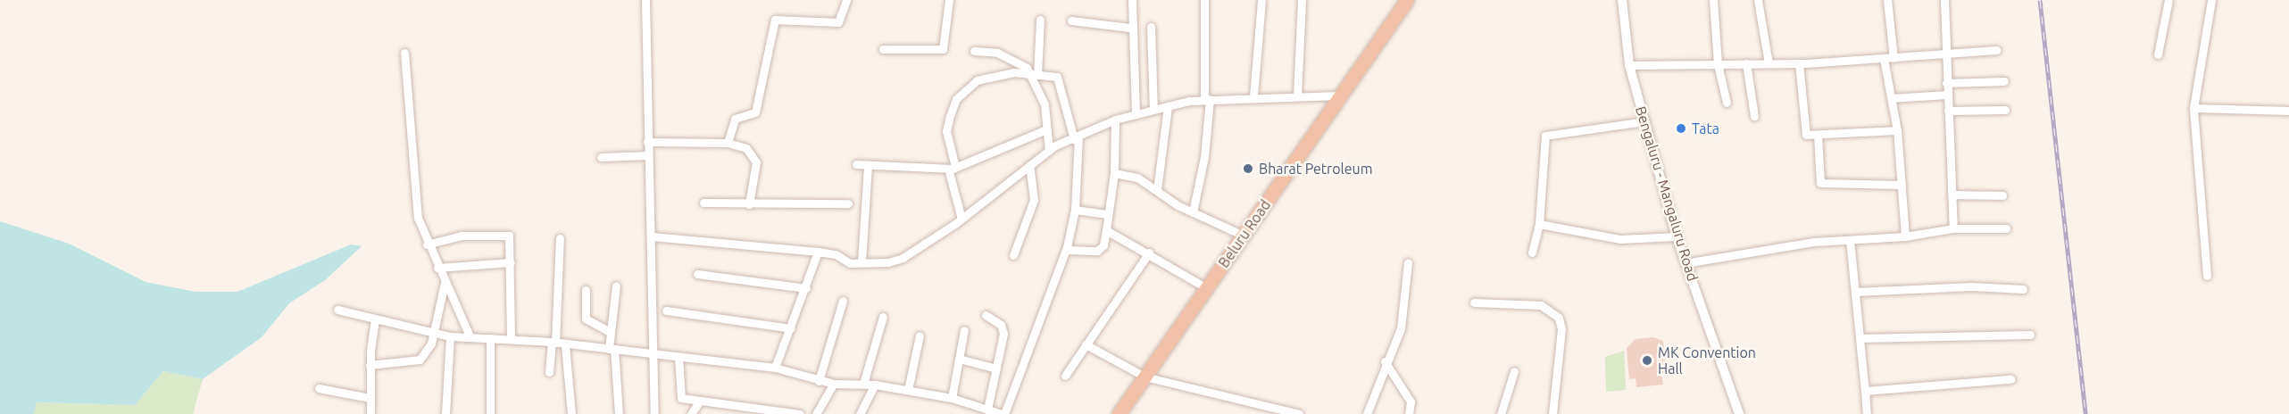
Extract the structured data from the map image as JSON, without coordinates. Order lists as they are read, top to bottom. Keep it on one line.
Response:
{"streets":{"highway":["Beluru Road"],"street":["Bengaluru - Mangaluru Road"]},"places":["Tata","Bharat Petroleum","MK Convention Hall"]}
